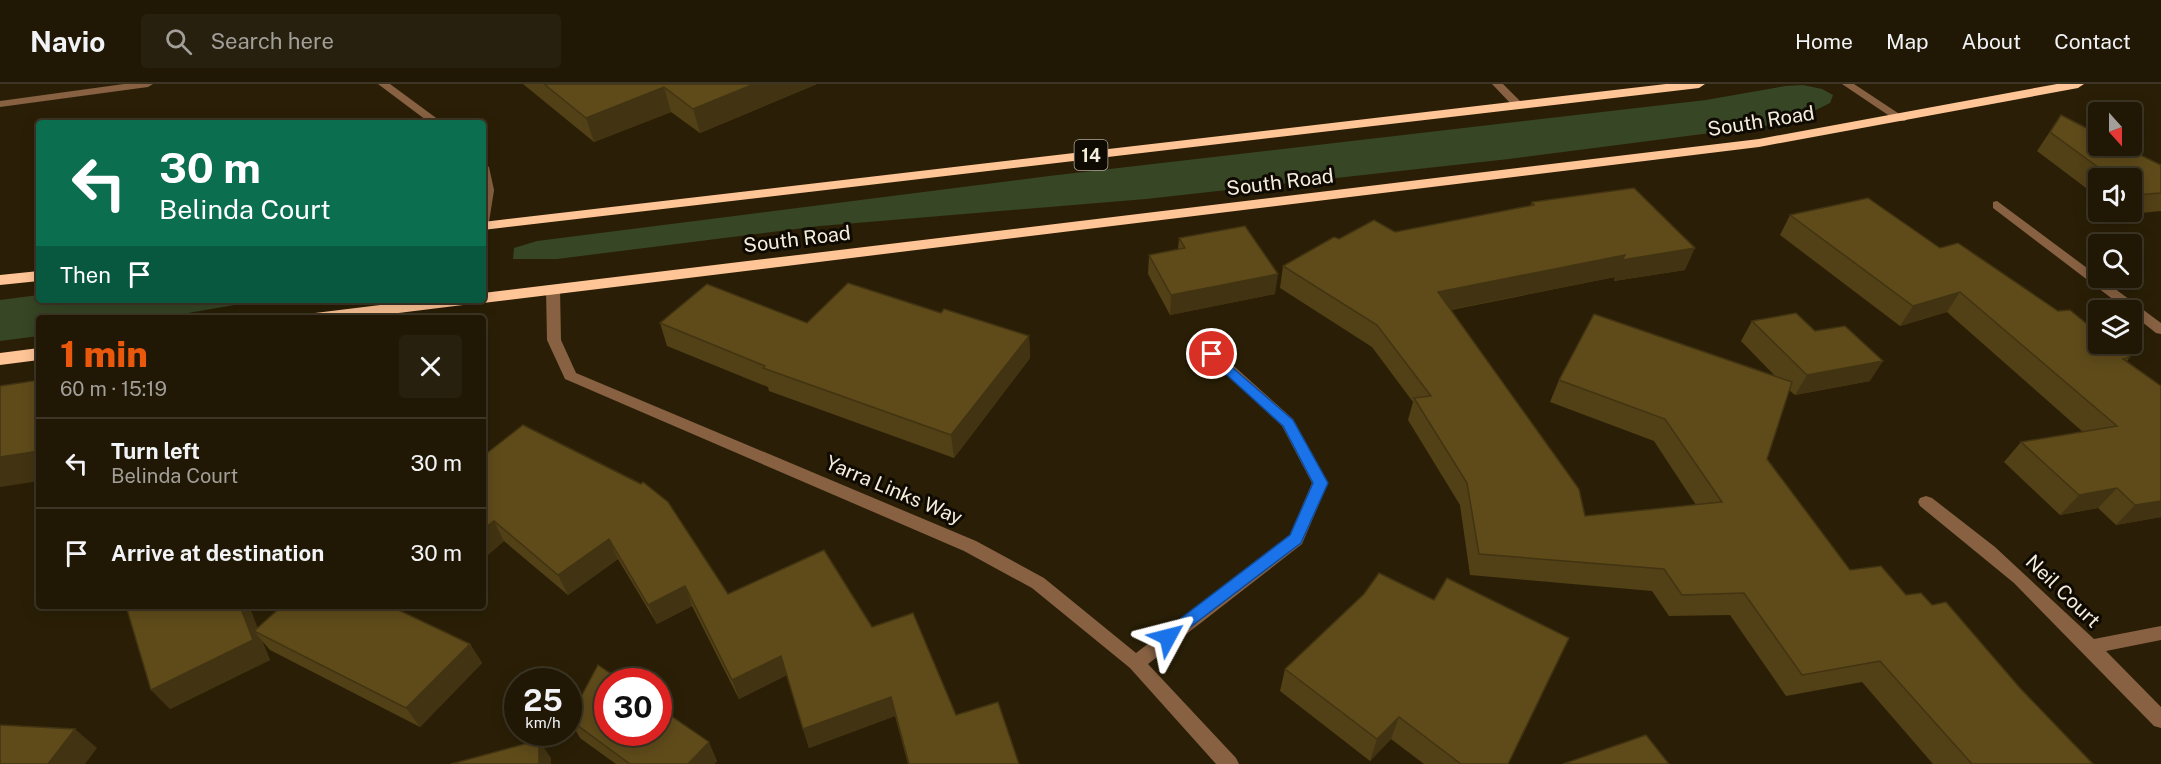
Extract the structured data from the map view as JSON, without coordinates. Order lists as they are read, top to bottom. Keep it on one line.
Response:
{"streets":{"highway":["South Road","14"],"street":["Yarra Links Way","Neil Court"]},"crossings":[["South Road","Yarra Links Way"]],"north":"bottom","page":{"header":"Navio","search":"Search here","nav":["Home","Map","About","Contact"],"turn":["30 m","Belinda Court"],"then":"Then","heading":["1 min","60 m · 15:19"],"list":[{"name":"Turn left","note":"Belinda Court","value":"30 m"},{"name":"Arrive at destination","value":"30 m"}],"speed":"25 km/h","limit":"30"}}
